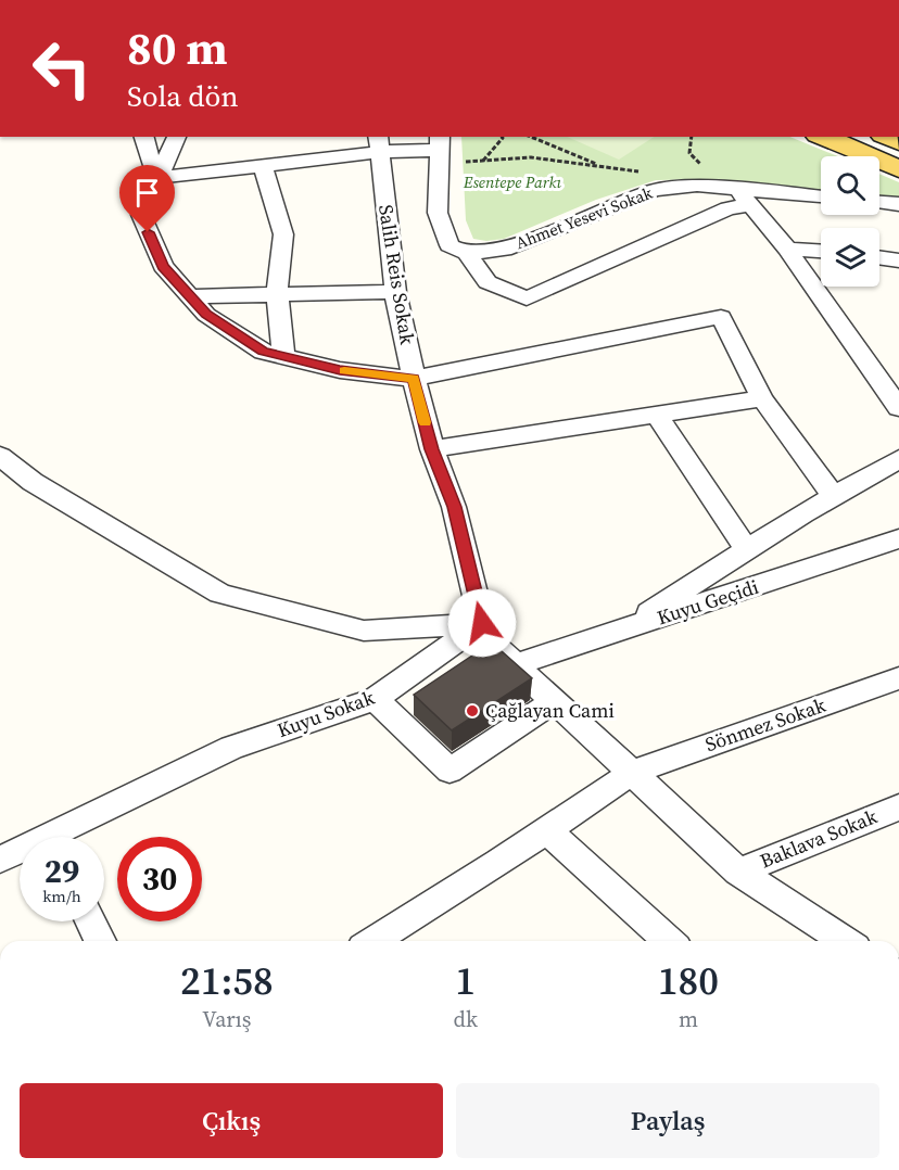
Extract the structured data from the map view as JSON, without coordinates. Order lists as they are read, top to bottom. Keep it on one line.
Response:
{"streets":{"street":["Ahmet Yesevi Sokak","Salih Reis Sokak","Kuyu Geçidi","Kuyu Sokak","Sönmez Sokak","Baklava Sokak"]},"crossings":[["Salih Reis Sokak","Kuyu Geçidi"],["Salih Reis Sokak","Kuyu Sokak"]],"parks":["Esentepe Parkı"],"places":["Çağlayan Cami"],"page":{"turn":["80 m","Sola dön"],"speed":"29 km/h","limit":"30","eta":["21:58","Varış","1","dk","180","m"],"buttons":["Çıkış","Paylaş"]}}
